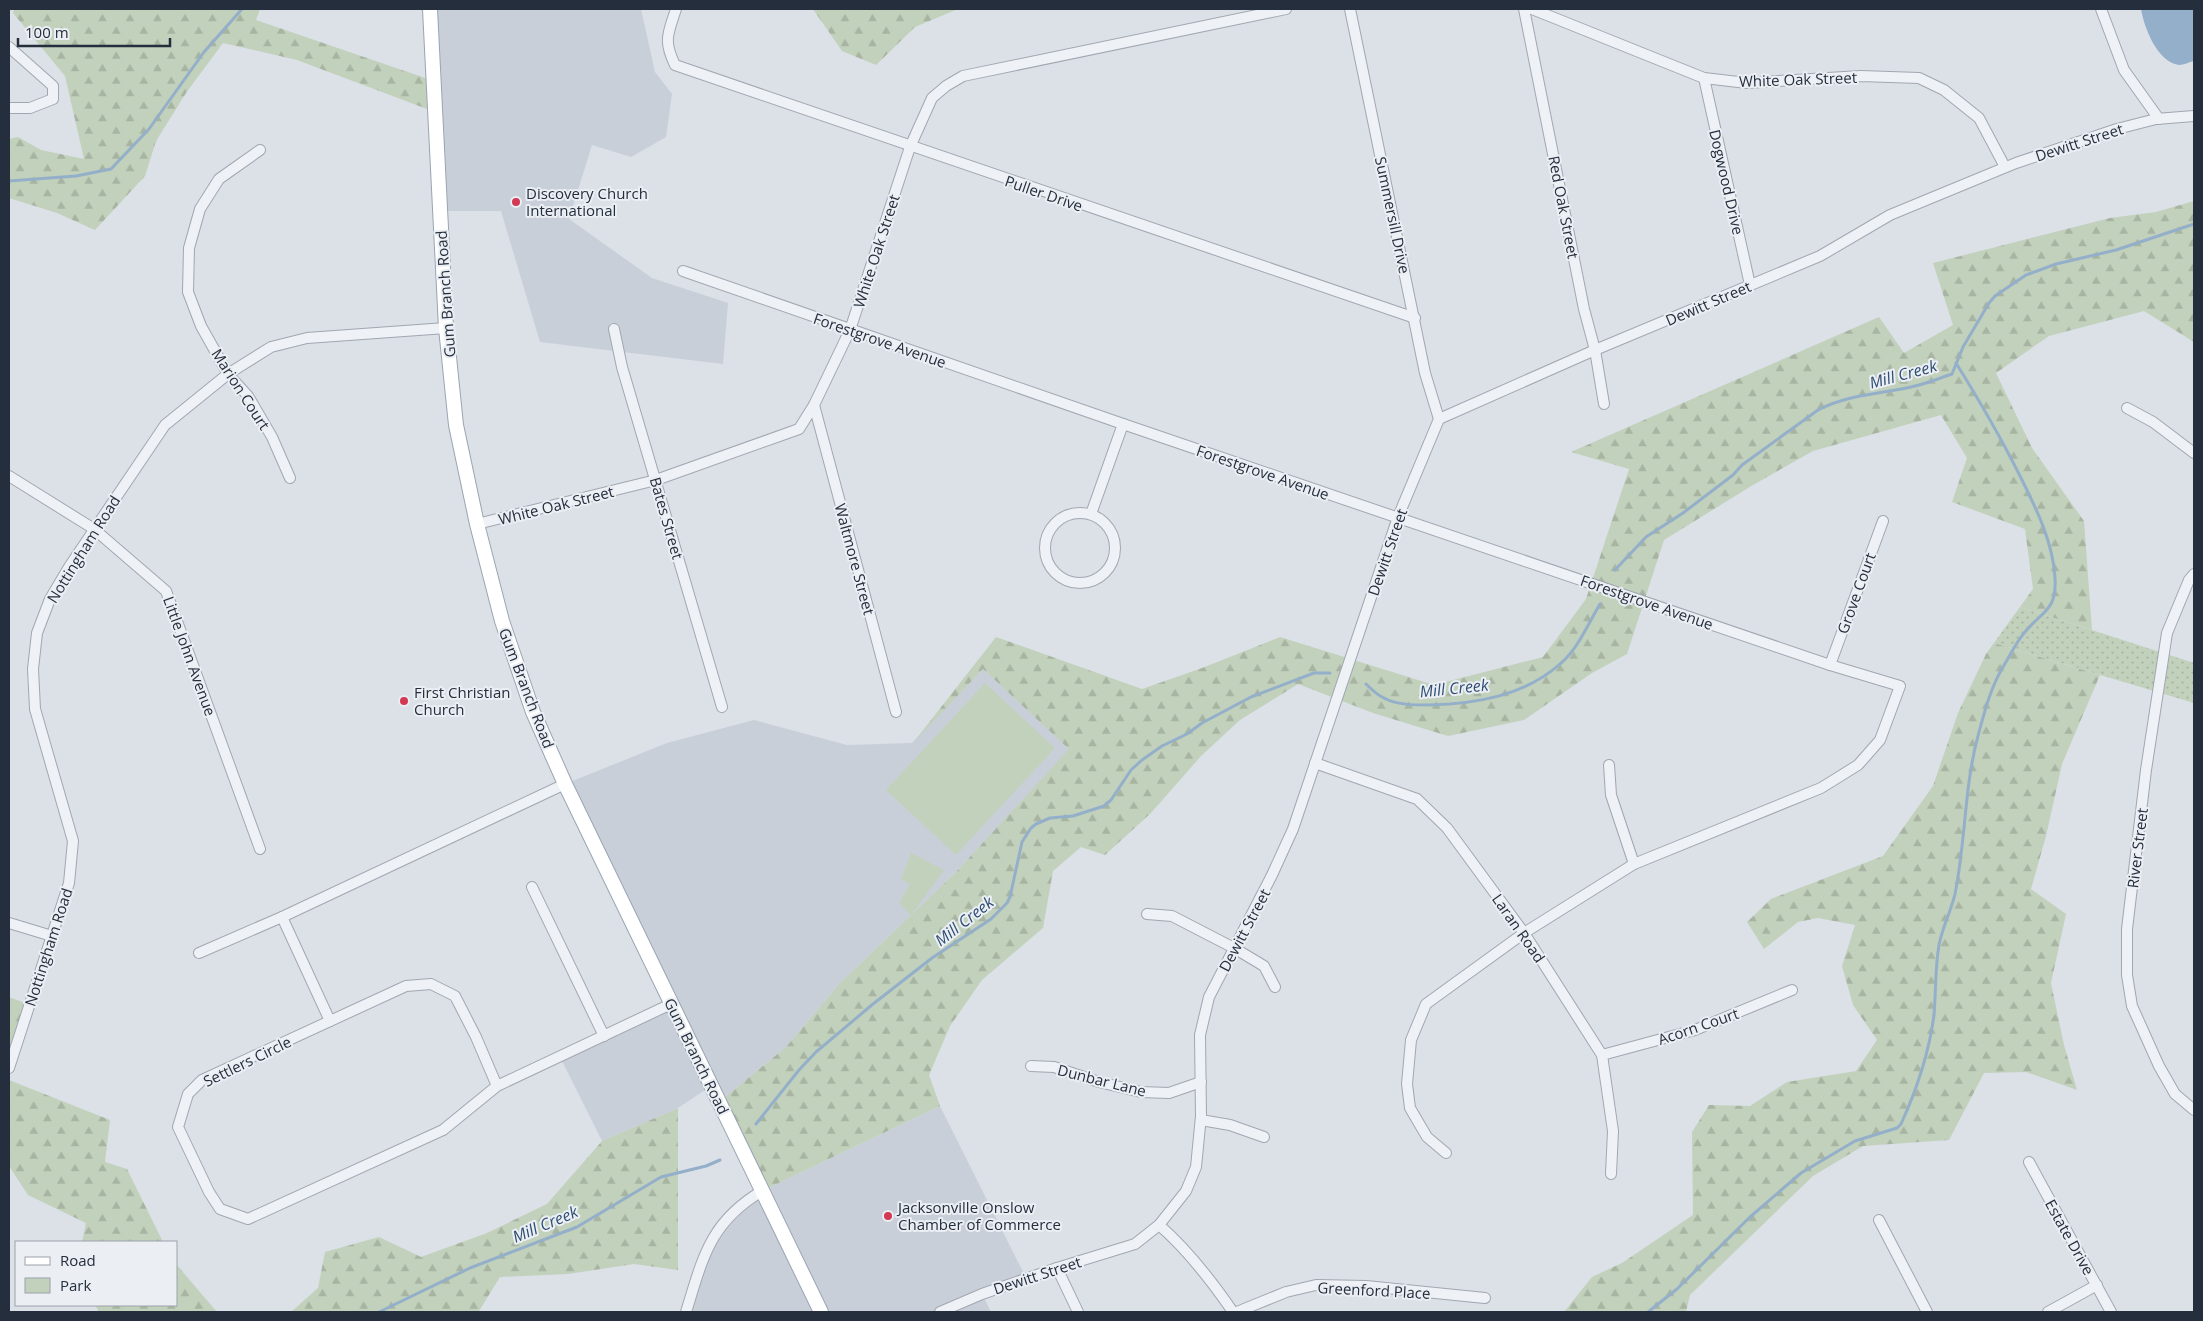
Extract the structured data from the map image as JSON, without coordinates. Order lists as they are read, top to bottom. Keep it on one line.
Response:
{"streets":{"main road":["Gum Branch Road"],"street":["White Oak Street","Dewitt Street","Dogwood Drive","Puller Drive","Red Oak Street","Summersill Drive","Forestgrove Avenue","Marion Court","Bates Street","Nottingham Road","Waltmore Street","Grove Court","Little John Avenue","River Street","Laran Road","Acorn Court","Settlers Circle","Dunbar Lane","Estate Drive","Greenford Place"]},"crossings":[["White Oak Street","Dewitt Street"],["White Oak Street","Dogwood Drive"],["White Oak Street","Puller Drive"],["White Oak Street","Gum Branch Road"],["White Oak Street","Forestgrove Avenue"],["White Oak Street","Bates Street"],["White Oak Street","Waltmore Street"],["Dewitt Street","Dogwood Drive"],["Dewitt Street","Red Oak Street"],["Dewitt Street","Summersill Drive"],["Dewitt Street","Forestgrove Avenue"],["Dewitt Street","Laran Road"],["Dewitt Street","Dunbar Lane"],["Puller Drive","Summersill Drive"],["Gum Branch Road","Nottingham Road"],["Gum Branch Road","Settlers Circle"],["Forestgrove Avenue","Grove Court"],["Forestgrove Avenue","Laran Road"],["Marion Court","Nottingham Road"],["Nottingham Road","Little John Avenue"],["Laran Road","Acorn Court"]],"water":["Mill Creek"],"places":["Discovery Church International","First Christian Church","Jacksonville Onslow Chamber of Commerce"],"legend":["Road","Park"],"scale_bar":"100 m"}
